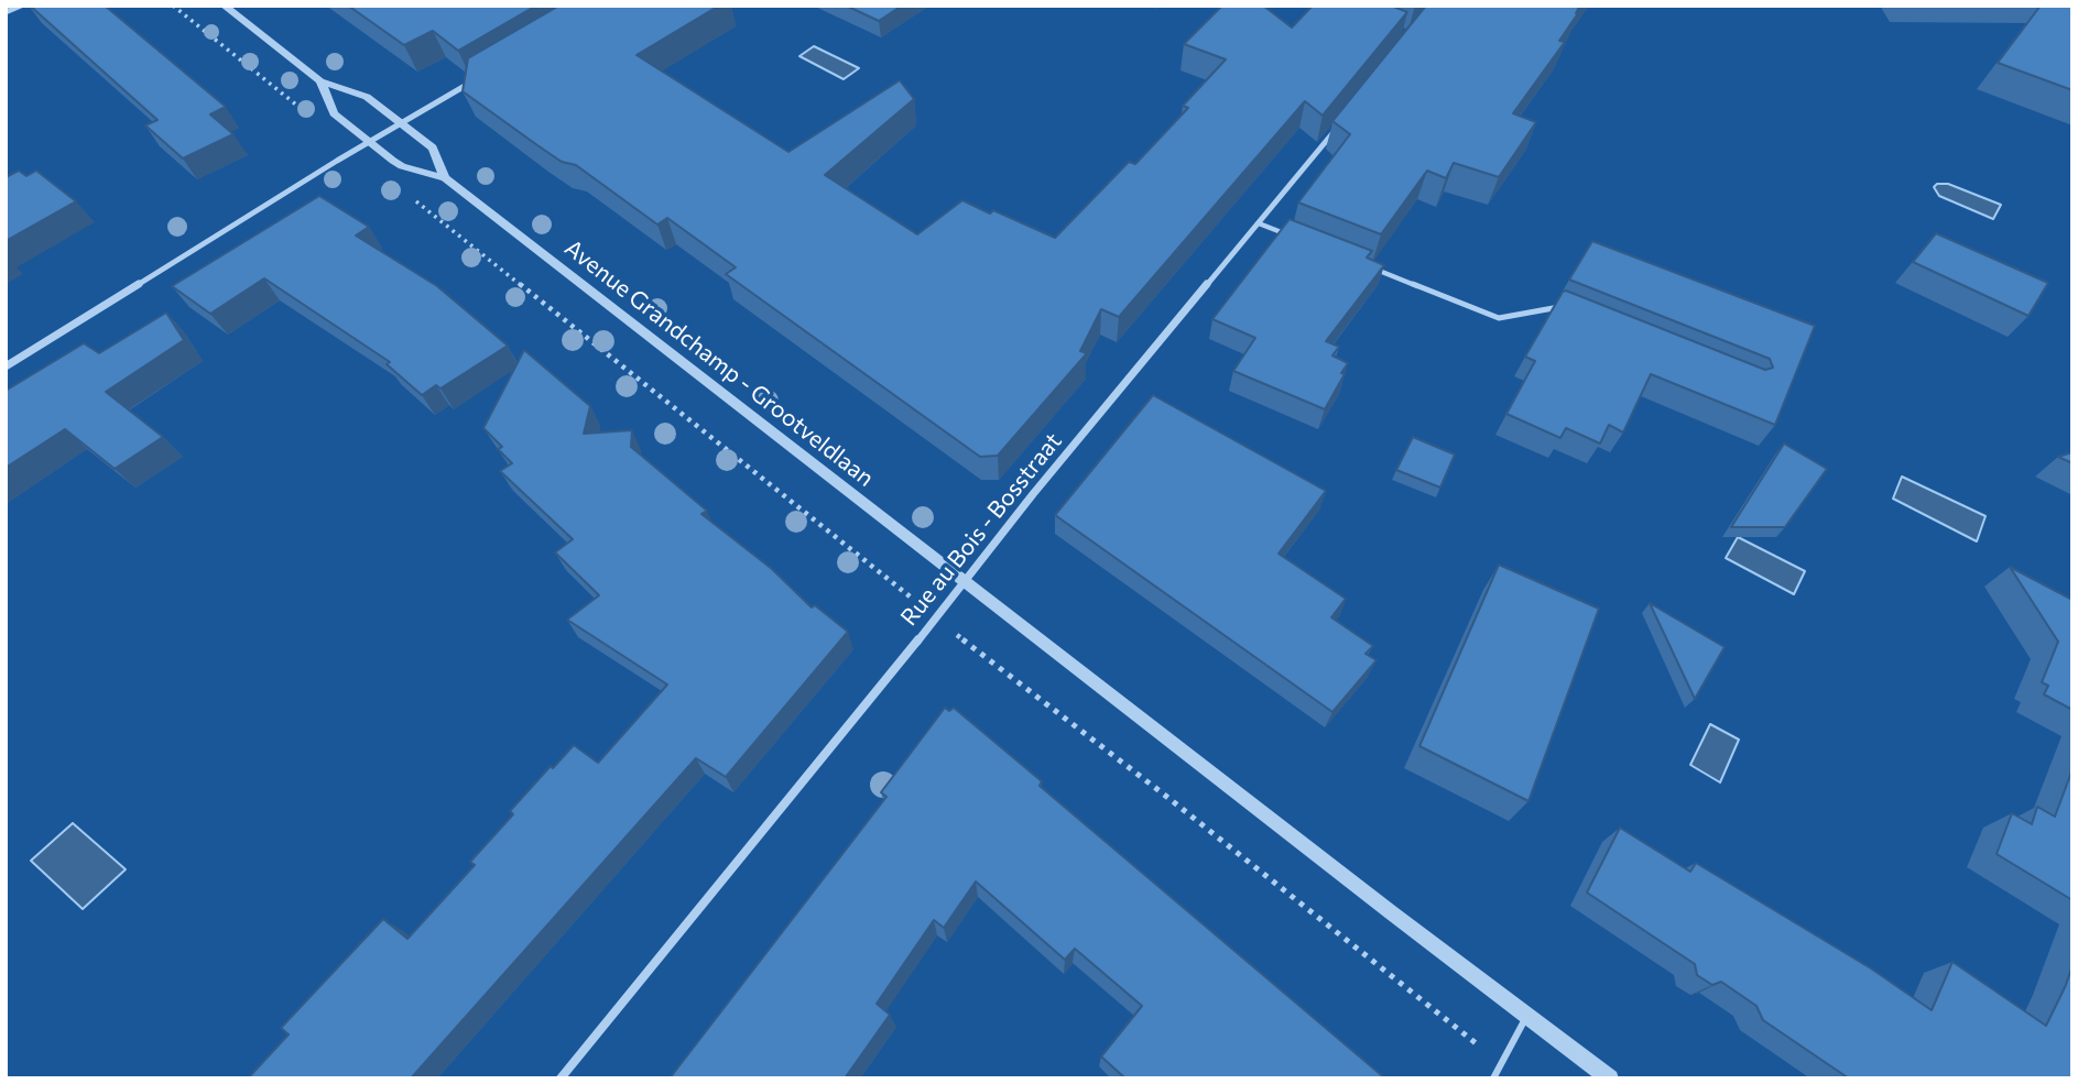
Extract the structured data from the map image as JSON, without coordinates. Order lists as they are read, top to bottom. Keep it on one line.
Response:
{"streets":{"street":["Avenue Grandchamp - Grootveldlaan","Rue au Bois - Bosstraat"]},"crossings":[["Avenue Grandchamp - Grootveldlaan","Rue au Bois - Bosstraat"]]}
